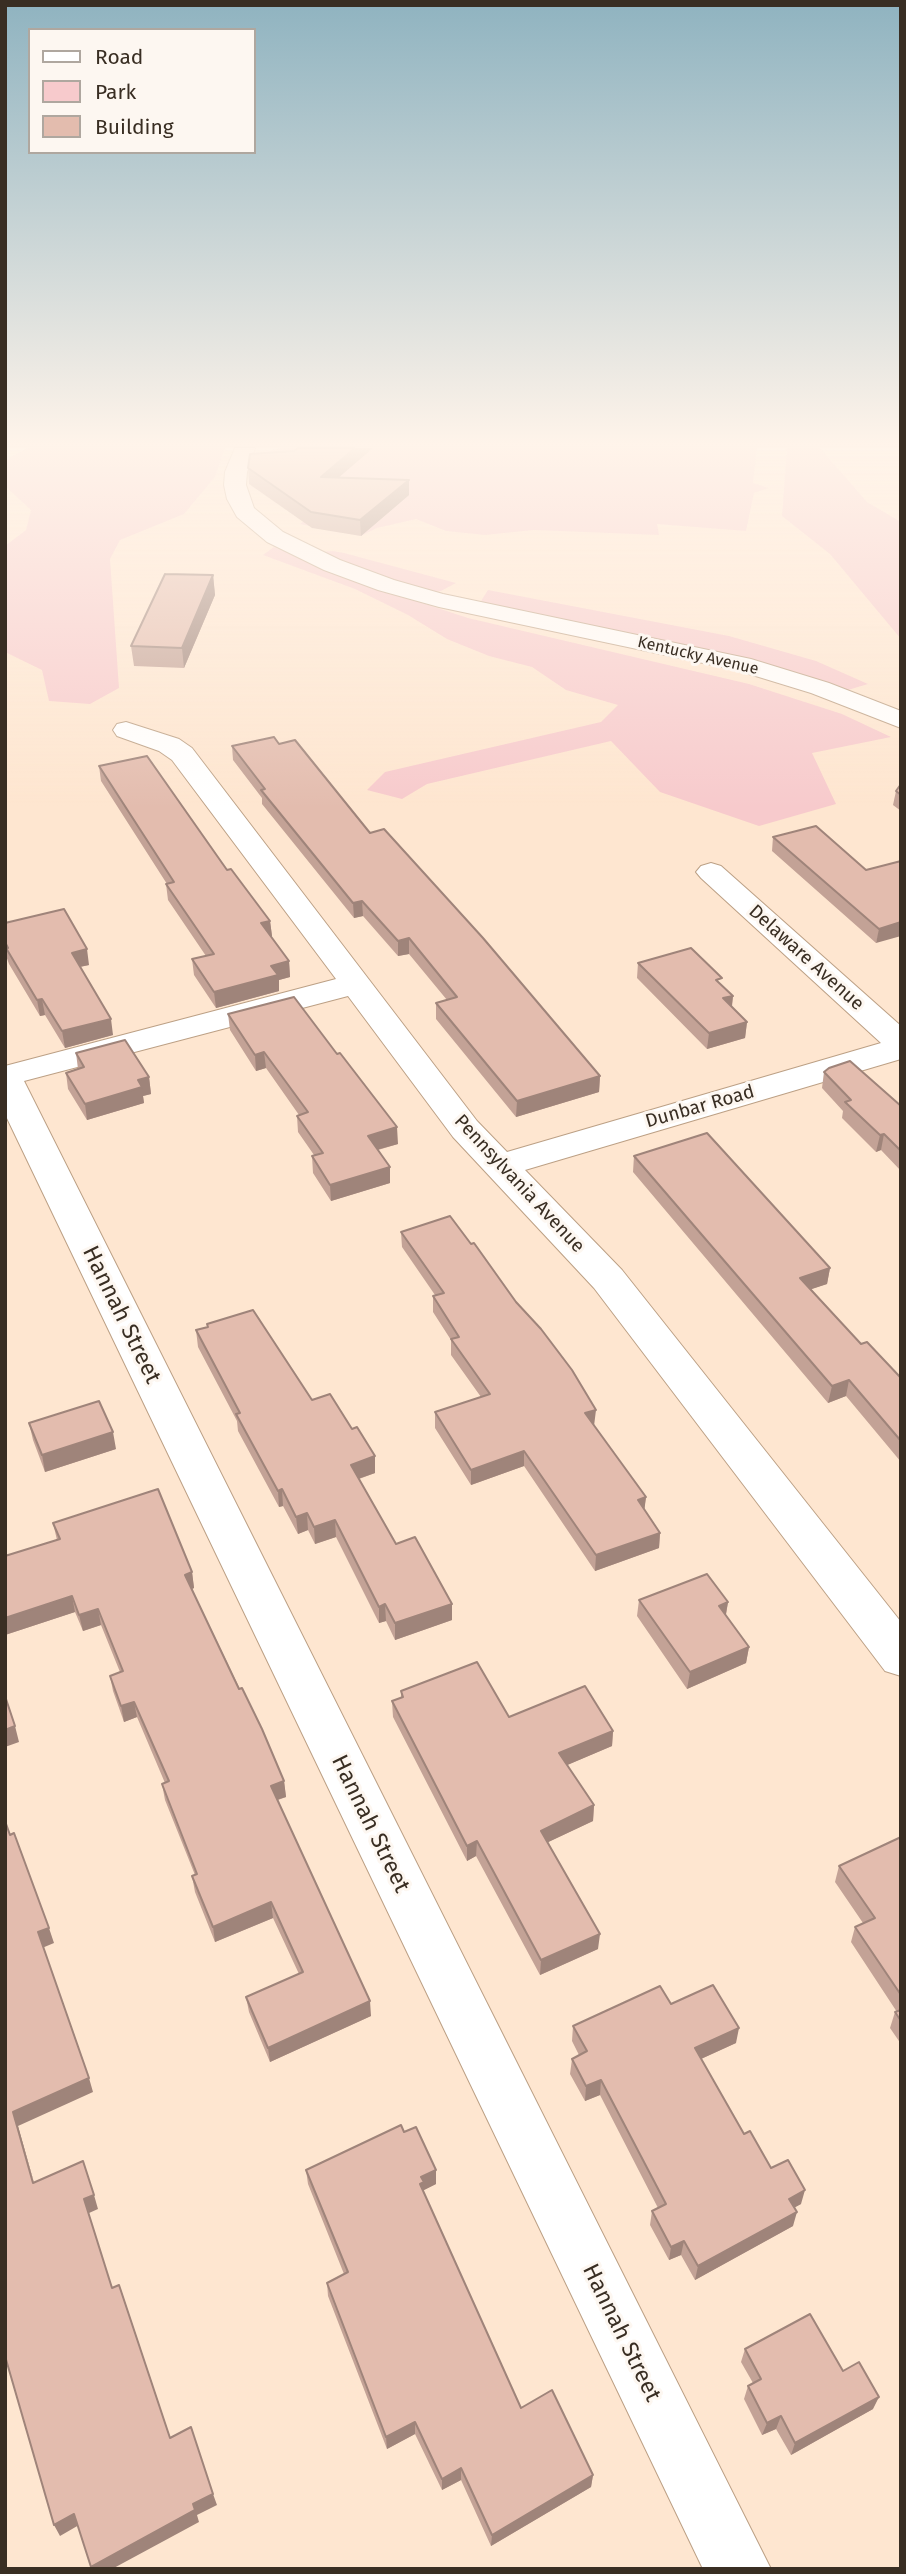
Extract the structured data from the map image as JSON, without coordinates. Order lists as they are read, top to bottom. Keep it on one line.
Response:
{"streets":{"street":["Kentucky Avenue","Delaware Avenue","Dunbar Road","Pennsylvania Avenue","Hannah Street"]},"crossings":[["Delaware Avenue","Dunbar Road"],["Dunbar Road","Pennsylvania Avenue"]],"legend":["Road","Park","Building"]}
